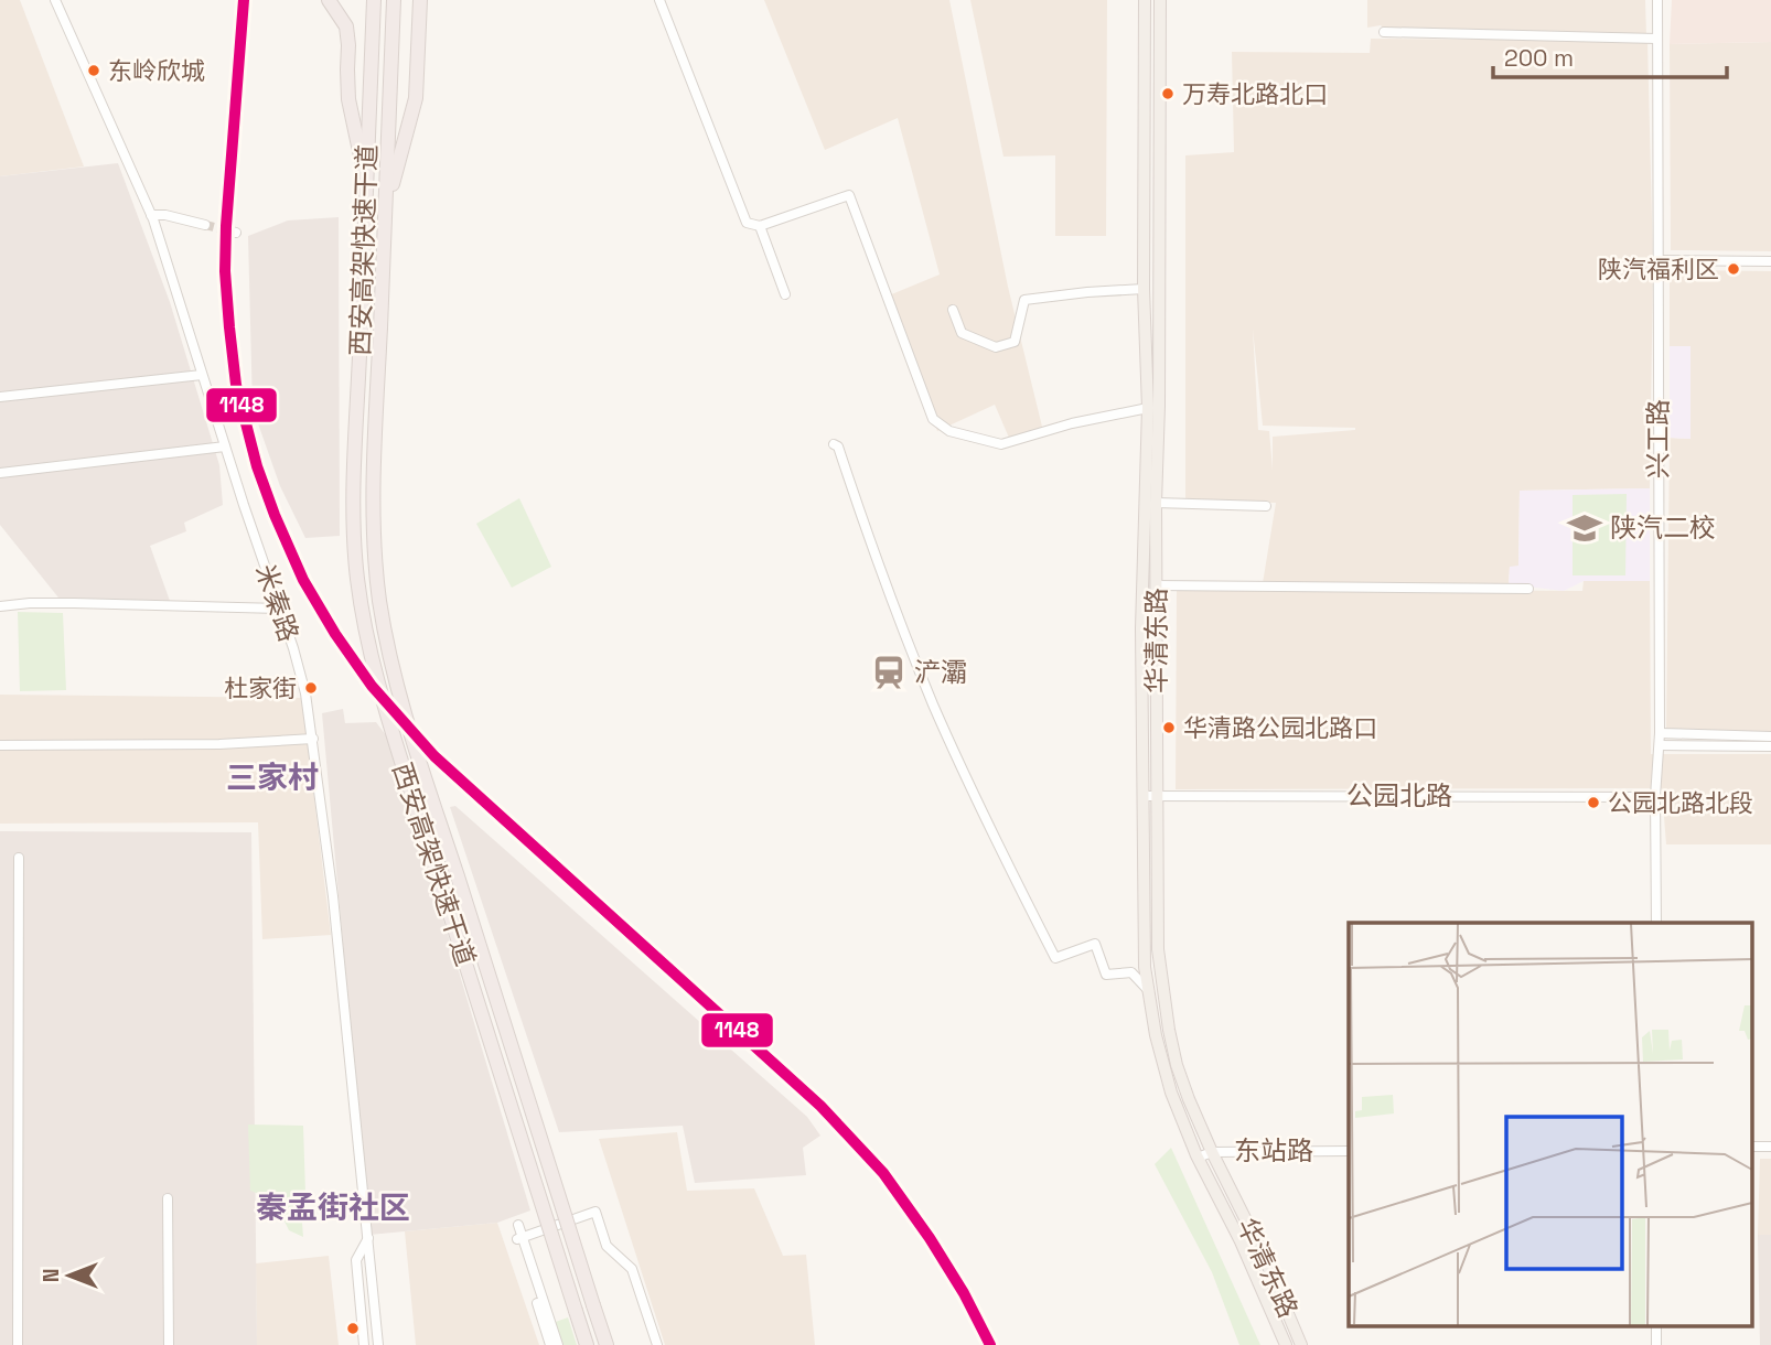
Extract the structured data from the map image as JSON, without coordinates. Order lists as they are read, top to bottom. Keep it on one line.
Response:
{"streets":{"highway":["西安高架快速干道"],"main road":["华清东路"],"street":["兴工路","米秦路","公园北路","东站路"]},"crossings":[["兴工路","公园北路"],["华清东路","公园北路"],["华清东路","东站路"]],"districts":["三家村","秦孟街社区"],"places":{"other":["东岭欣城","万寿北路北口","陕汽福利区","杜家街","华清路公园北路口","公园北路北段"],"school or university":["陕汽二校"],"station":["浐灞"]},"lines":["transit line 1148"],"scale_bar":"200 m","north":"left"}
